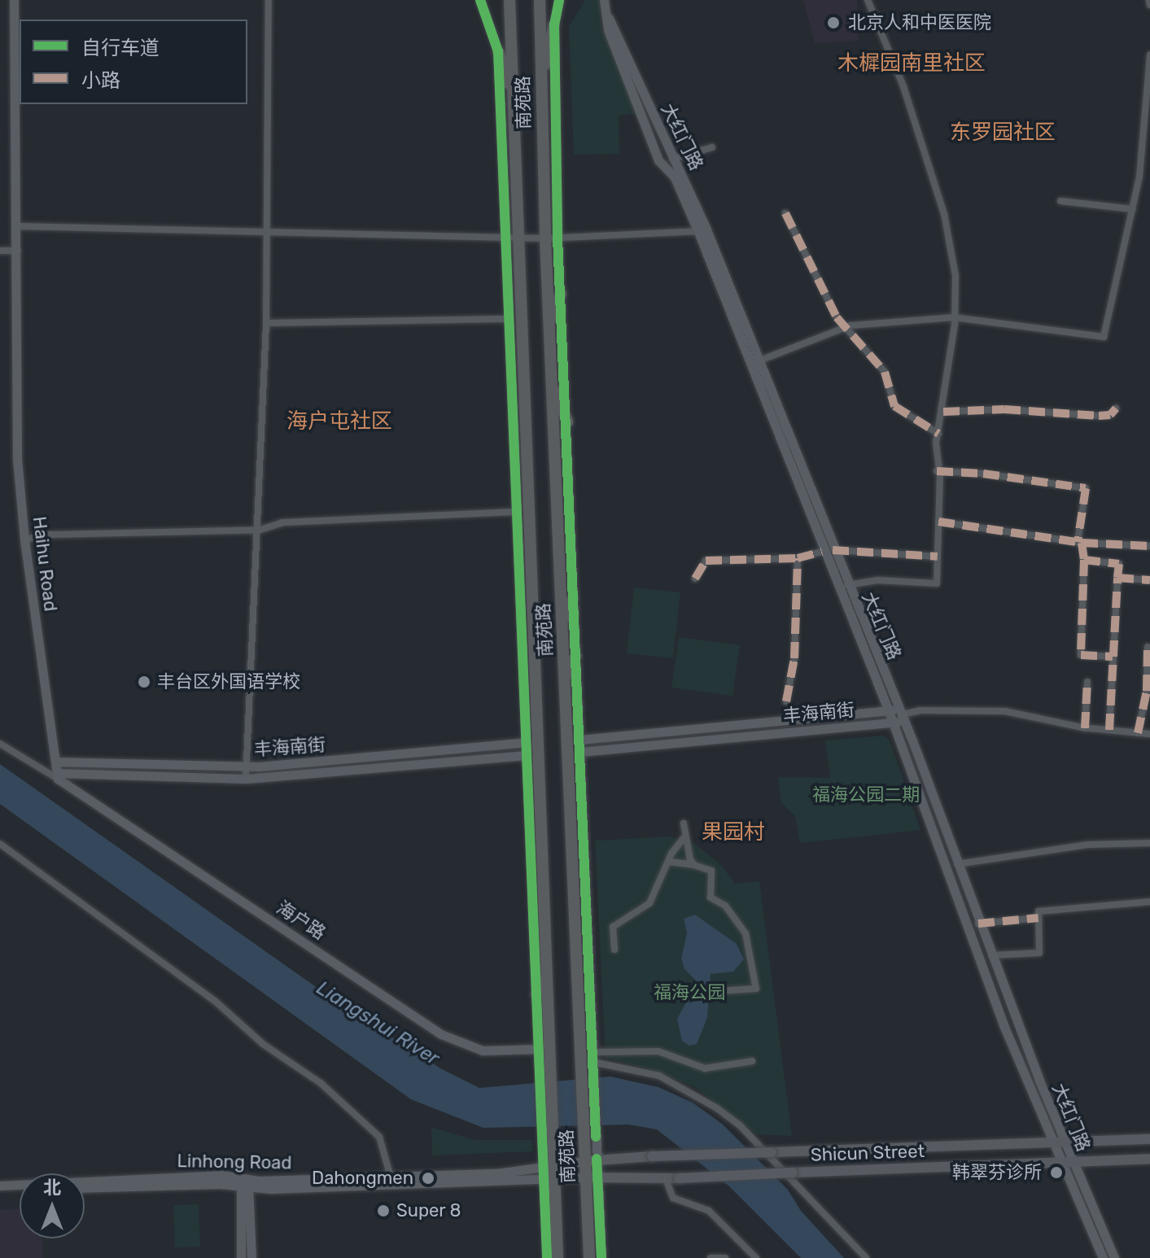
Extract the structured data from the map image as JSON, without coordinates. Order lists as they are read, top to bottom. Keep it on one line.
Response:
{"streets":{"highway":["南苑路"],"main road":["Shicun Street"],"street":["大红门路","Haihu Road","丰海南街","海户路","Linhong Road"]},"crossings":[["南苑路","Shicun Street"],["南苑路","Linhong Road"],["大红门路","丰海南街"],["大红门路","Shicun Street"],["Haihu Road","丰海南街"],["Haihu Road","海户路"],["丰海南街","海户路"],["Shicun Street","Linhong Road"]],"districts":["木樨园南里社区","东罗园社区","海户屯社区","果园村"],"water":["Liangshui River"],"parks":["福海公园二期","福海公园"],"places":["北京人和中医医院","丰台区外国语学校","韩翠芬诊所","Dahongmen","Super 8"],"legend":["自行车道","小路"],"north":"top"}
